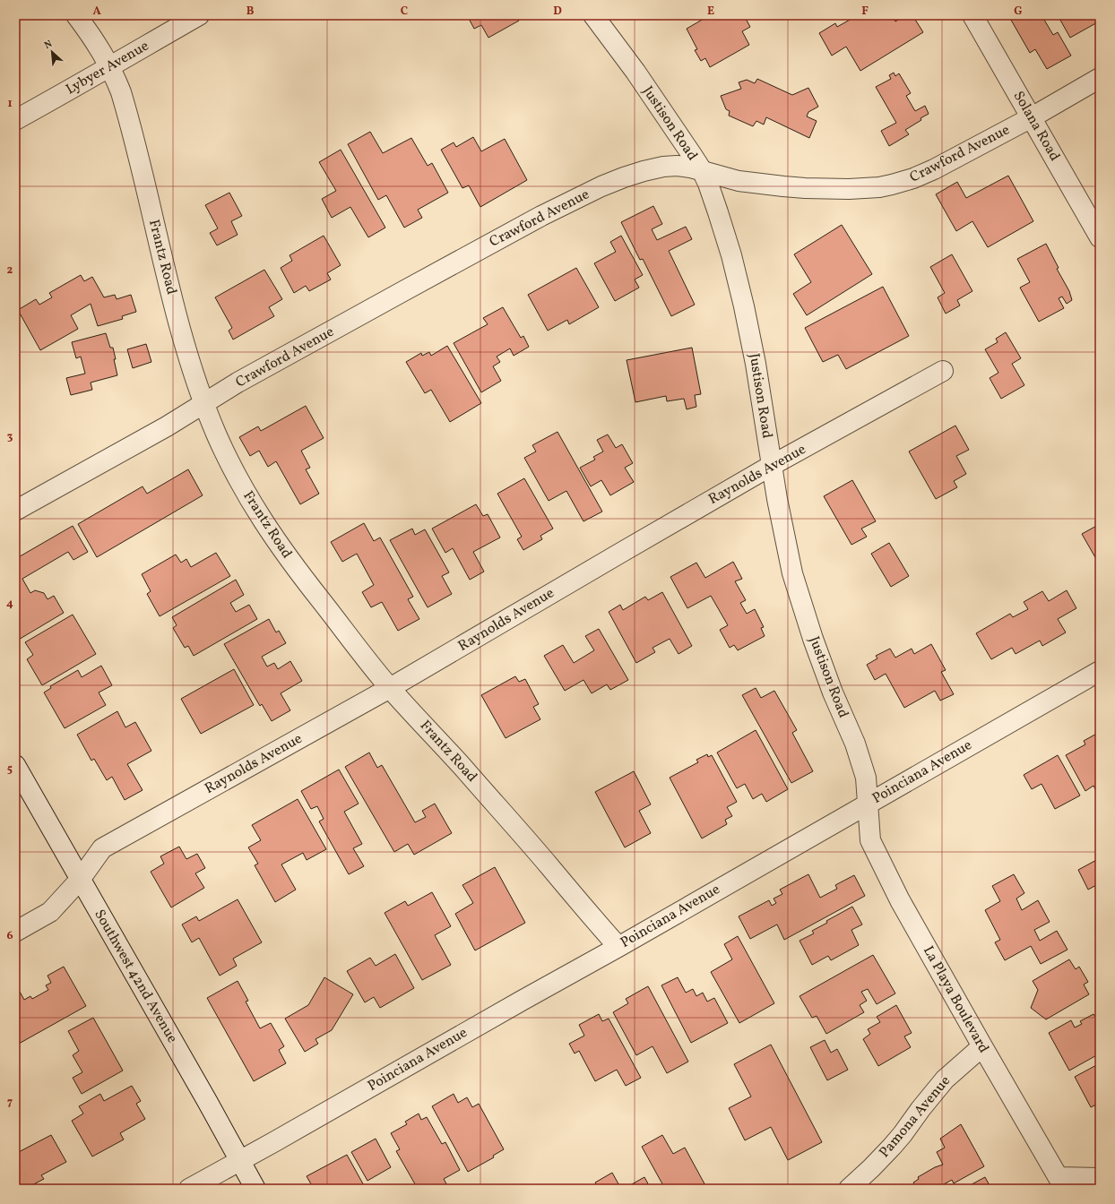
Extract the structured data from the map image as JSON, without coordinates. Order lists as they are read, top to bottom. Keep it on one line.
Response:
{"streets":{"street":["Lybyer Avenue","Justison Road","Solana Road","Crawford Avenue","Frantz Road","Raynolds Avenue","Poinciana Avenue","Southwest 42nd Avenue","La Playa Boulevard","Pamona Avenue"]},"crossings":[["Lybyer Avenue","Frantz Road"],["Justison Road","Crawford Avenue"],["Justison Road","Raynolds Avenue"],["Justison Road","Poinciana Avenue"],["Justison Road","La Playa Boulevard"],["Solana Road","Crawford Avenue"],["Crawford Avenue","Frantz Road"],["Frantz Road","Raynolds Avenue"],["Frantz Road","Poinciana Avenue"],["Raynolds Avenue","Southwest 42nd Avenue"],["Poinciana Avenue","Southwest 42nd Avenue"],["Poinciana Avenue","La Playa Boulevard"],["La Playa Boulevard","Pamona Avenue"]],"north":"top left","grid":{"columns":["A","B","C","D","E","F","G"],"rows":["1","2","3","4","5","6","7"]}}
